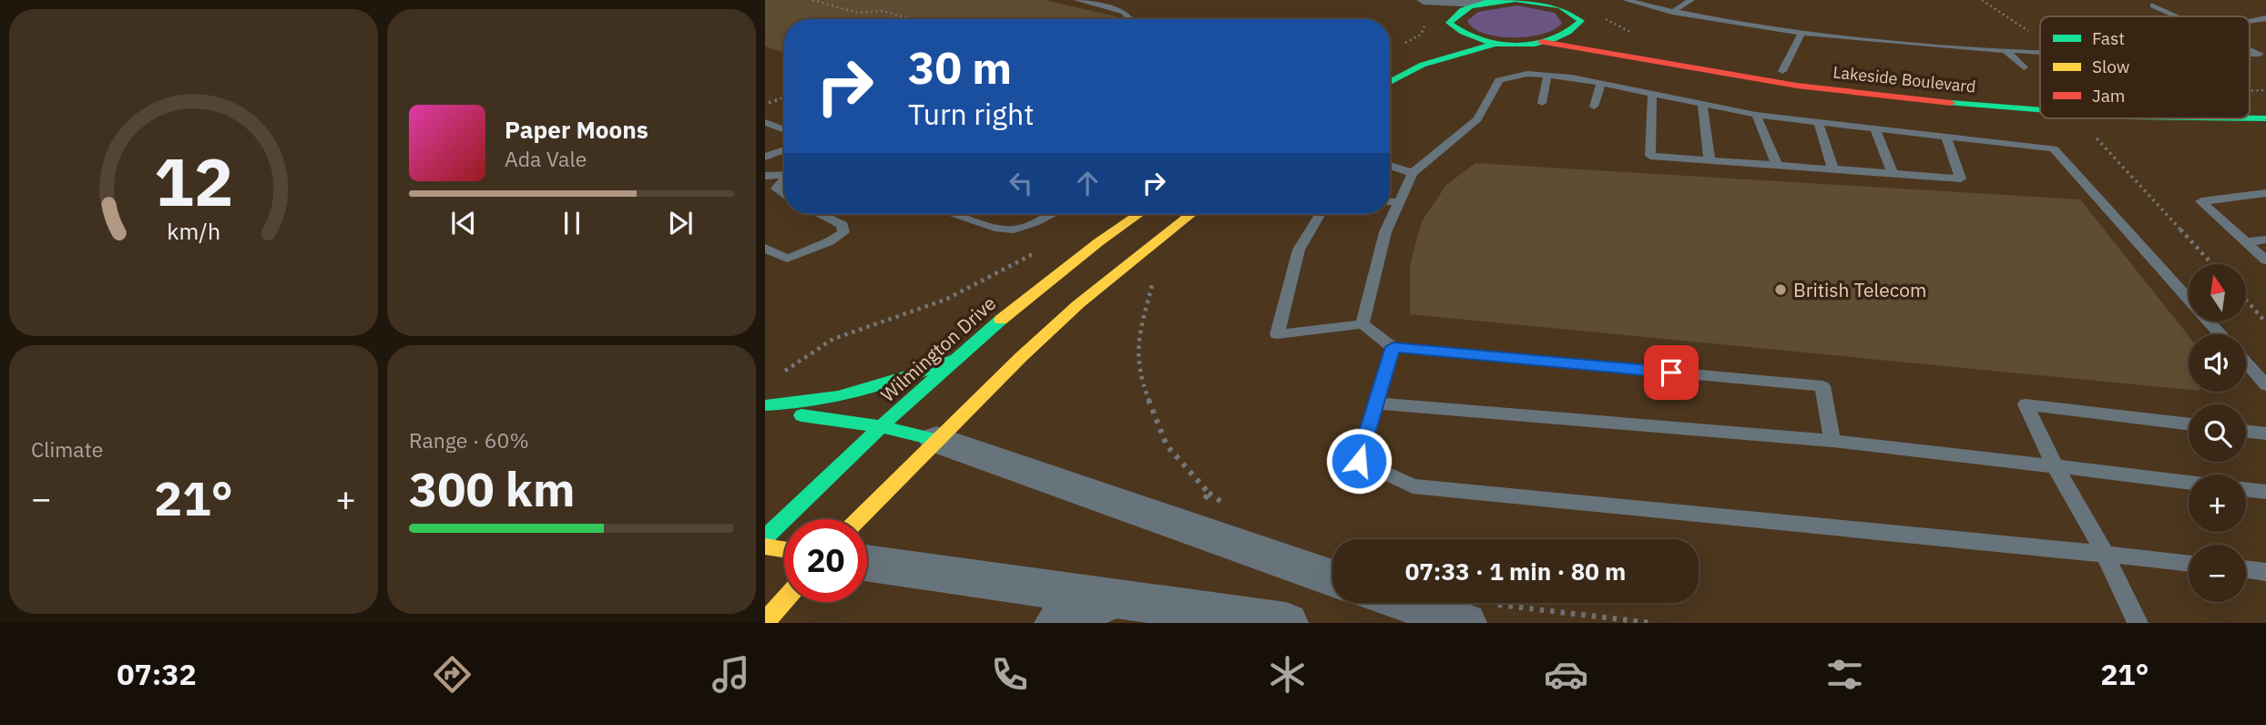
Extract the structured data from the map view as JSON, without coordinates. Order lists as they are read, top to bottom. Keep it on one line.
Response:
{"streets":{"main road":["Lakeside Boulevard","Wilmington Drive"]},"places":["British Telecom"],"legend":["Fast","Slow","Jam"],"north":"top","page":{"turn":["30 m","Turn right"],"song":["Paper Moons","Ada Vale"],"map_buttons":["+","−"],"tile":["Climate",["Range · 60%","300 km"]],"heat":["−","21°","+"],"limit":"20","trip":"07:33 · 1 min · 80 m","tabs":["07:32","21°"],"gauge":["12","km/h"]}}
